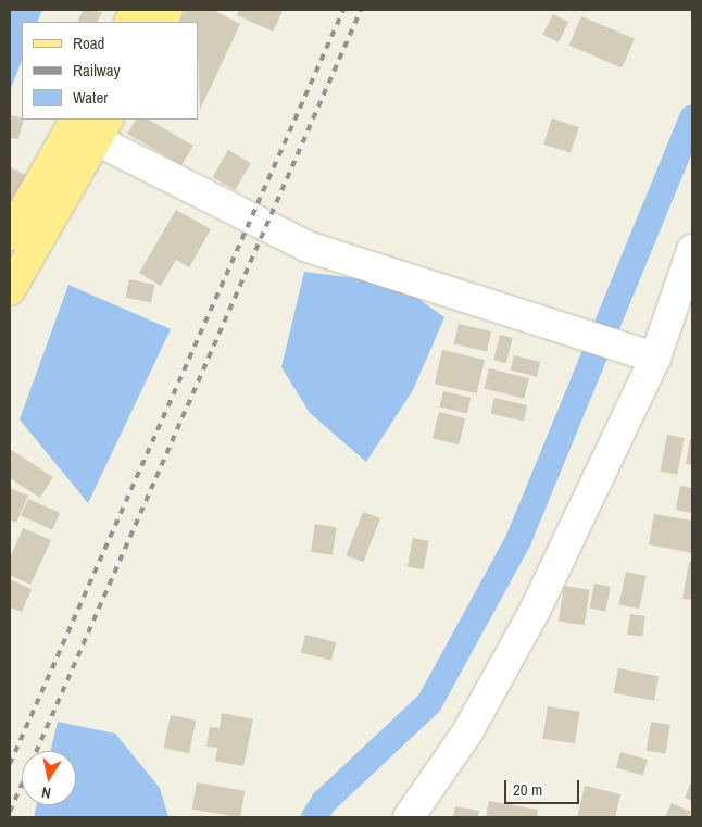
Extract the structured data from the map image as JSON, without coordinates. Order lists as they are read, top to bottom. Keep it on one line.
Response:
{"legend":["Road","Railway","Water"],"scale_bar":"20 m","north":"bottom"}
